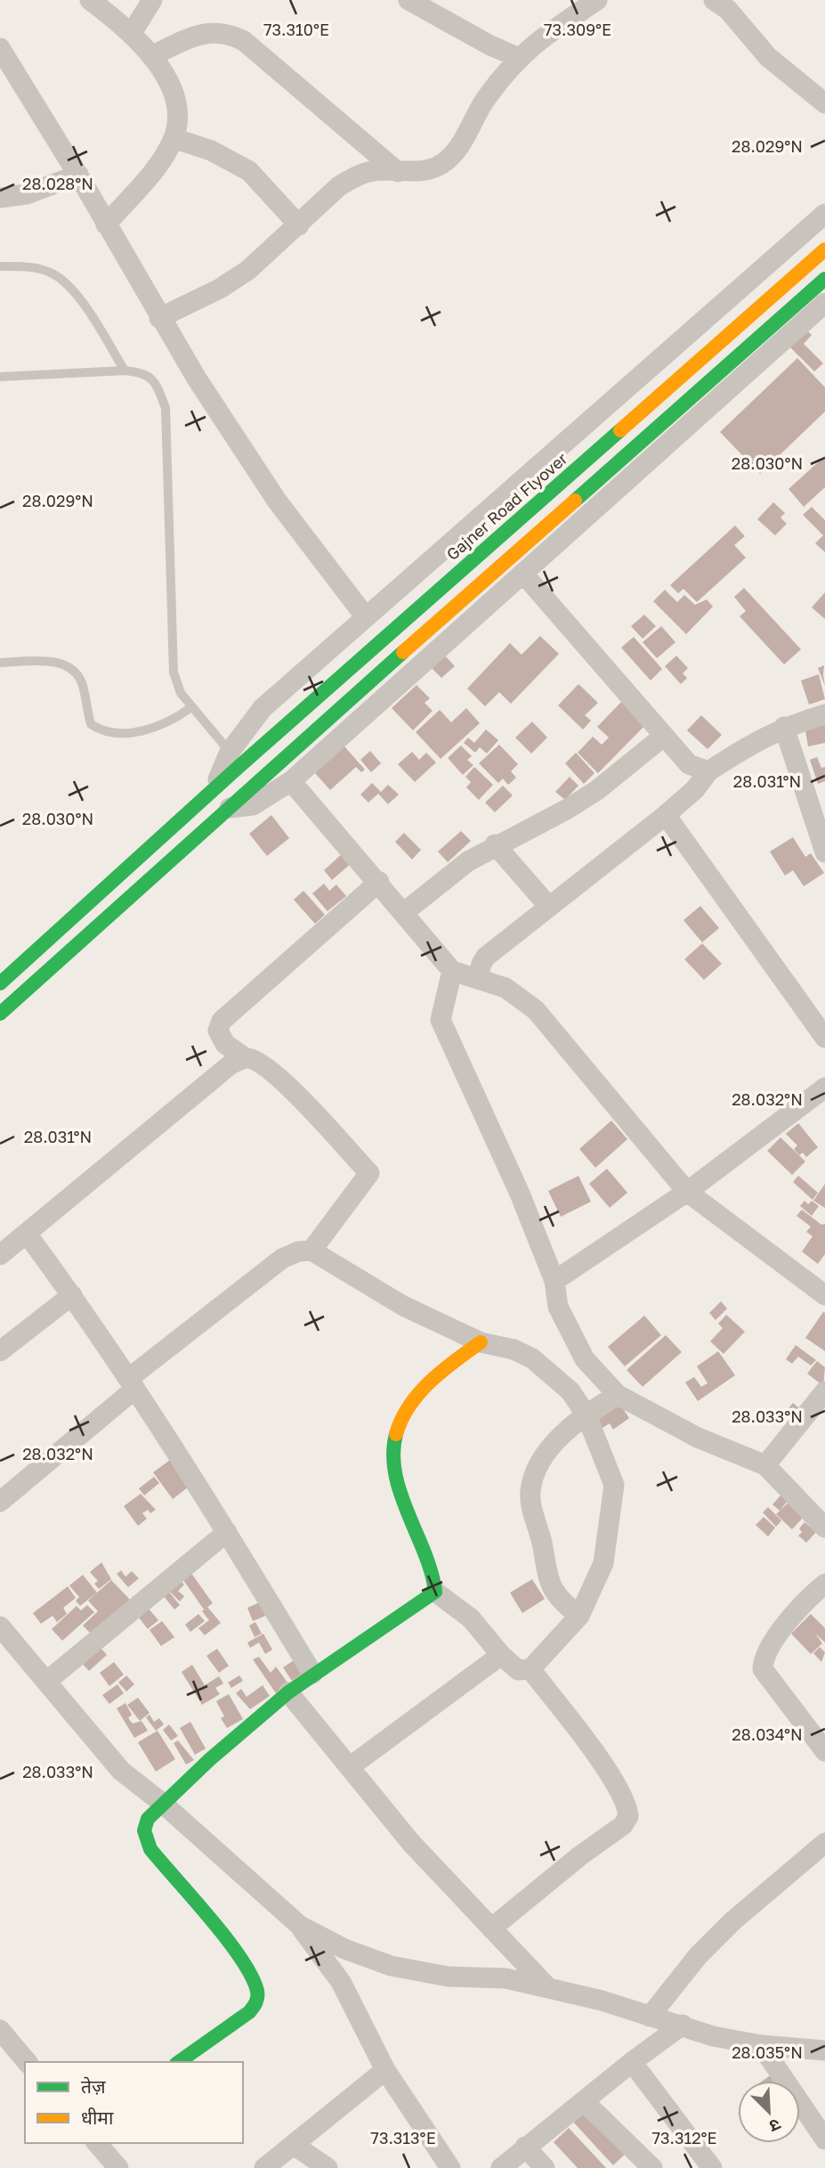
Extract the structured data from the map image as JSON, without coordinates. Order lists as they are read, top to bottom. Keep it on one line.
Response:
{"streets":{"main road":["Gajner Road Flyover"]},"legend":["तेज़","धीमा"],"north":"bottom right","coordinates":["73.310°E","73.309°E","28.029°N","28.028°N","28.030°N","28.031°N","28.032°N","28.033°N","28.034°N","28.035°N","73.313°E","73.312°E"]}
